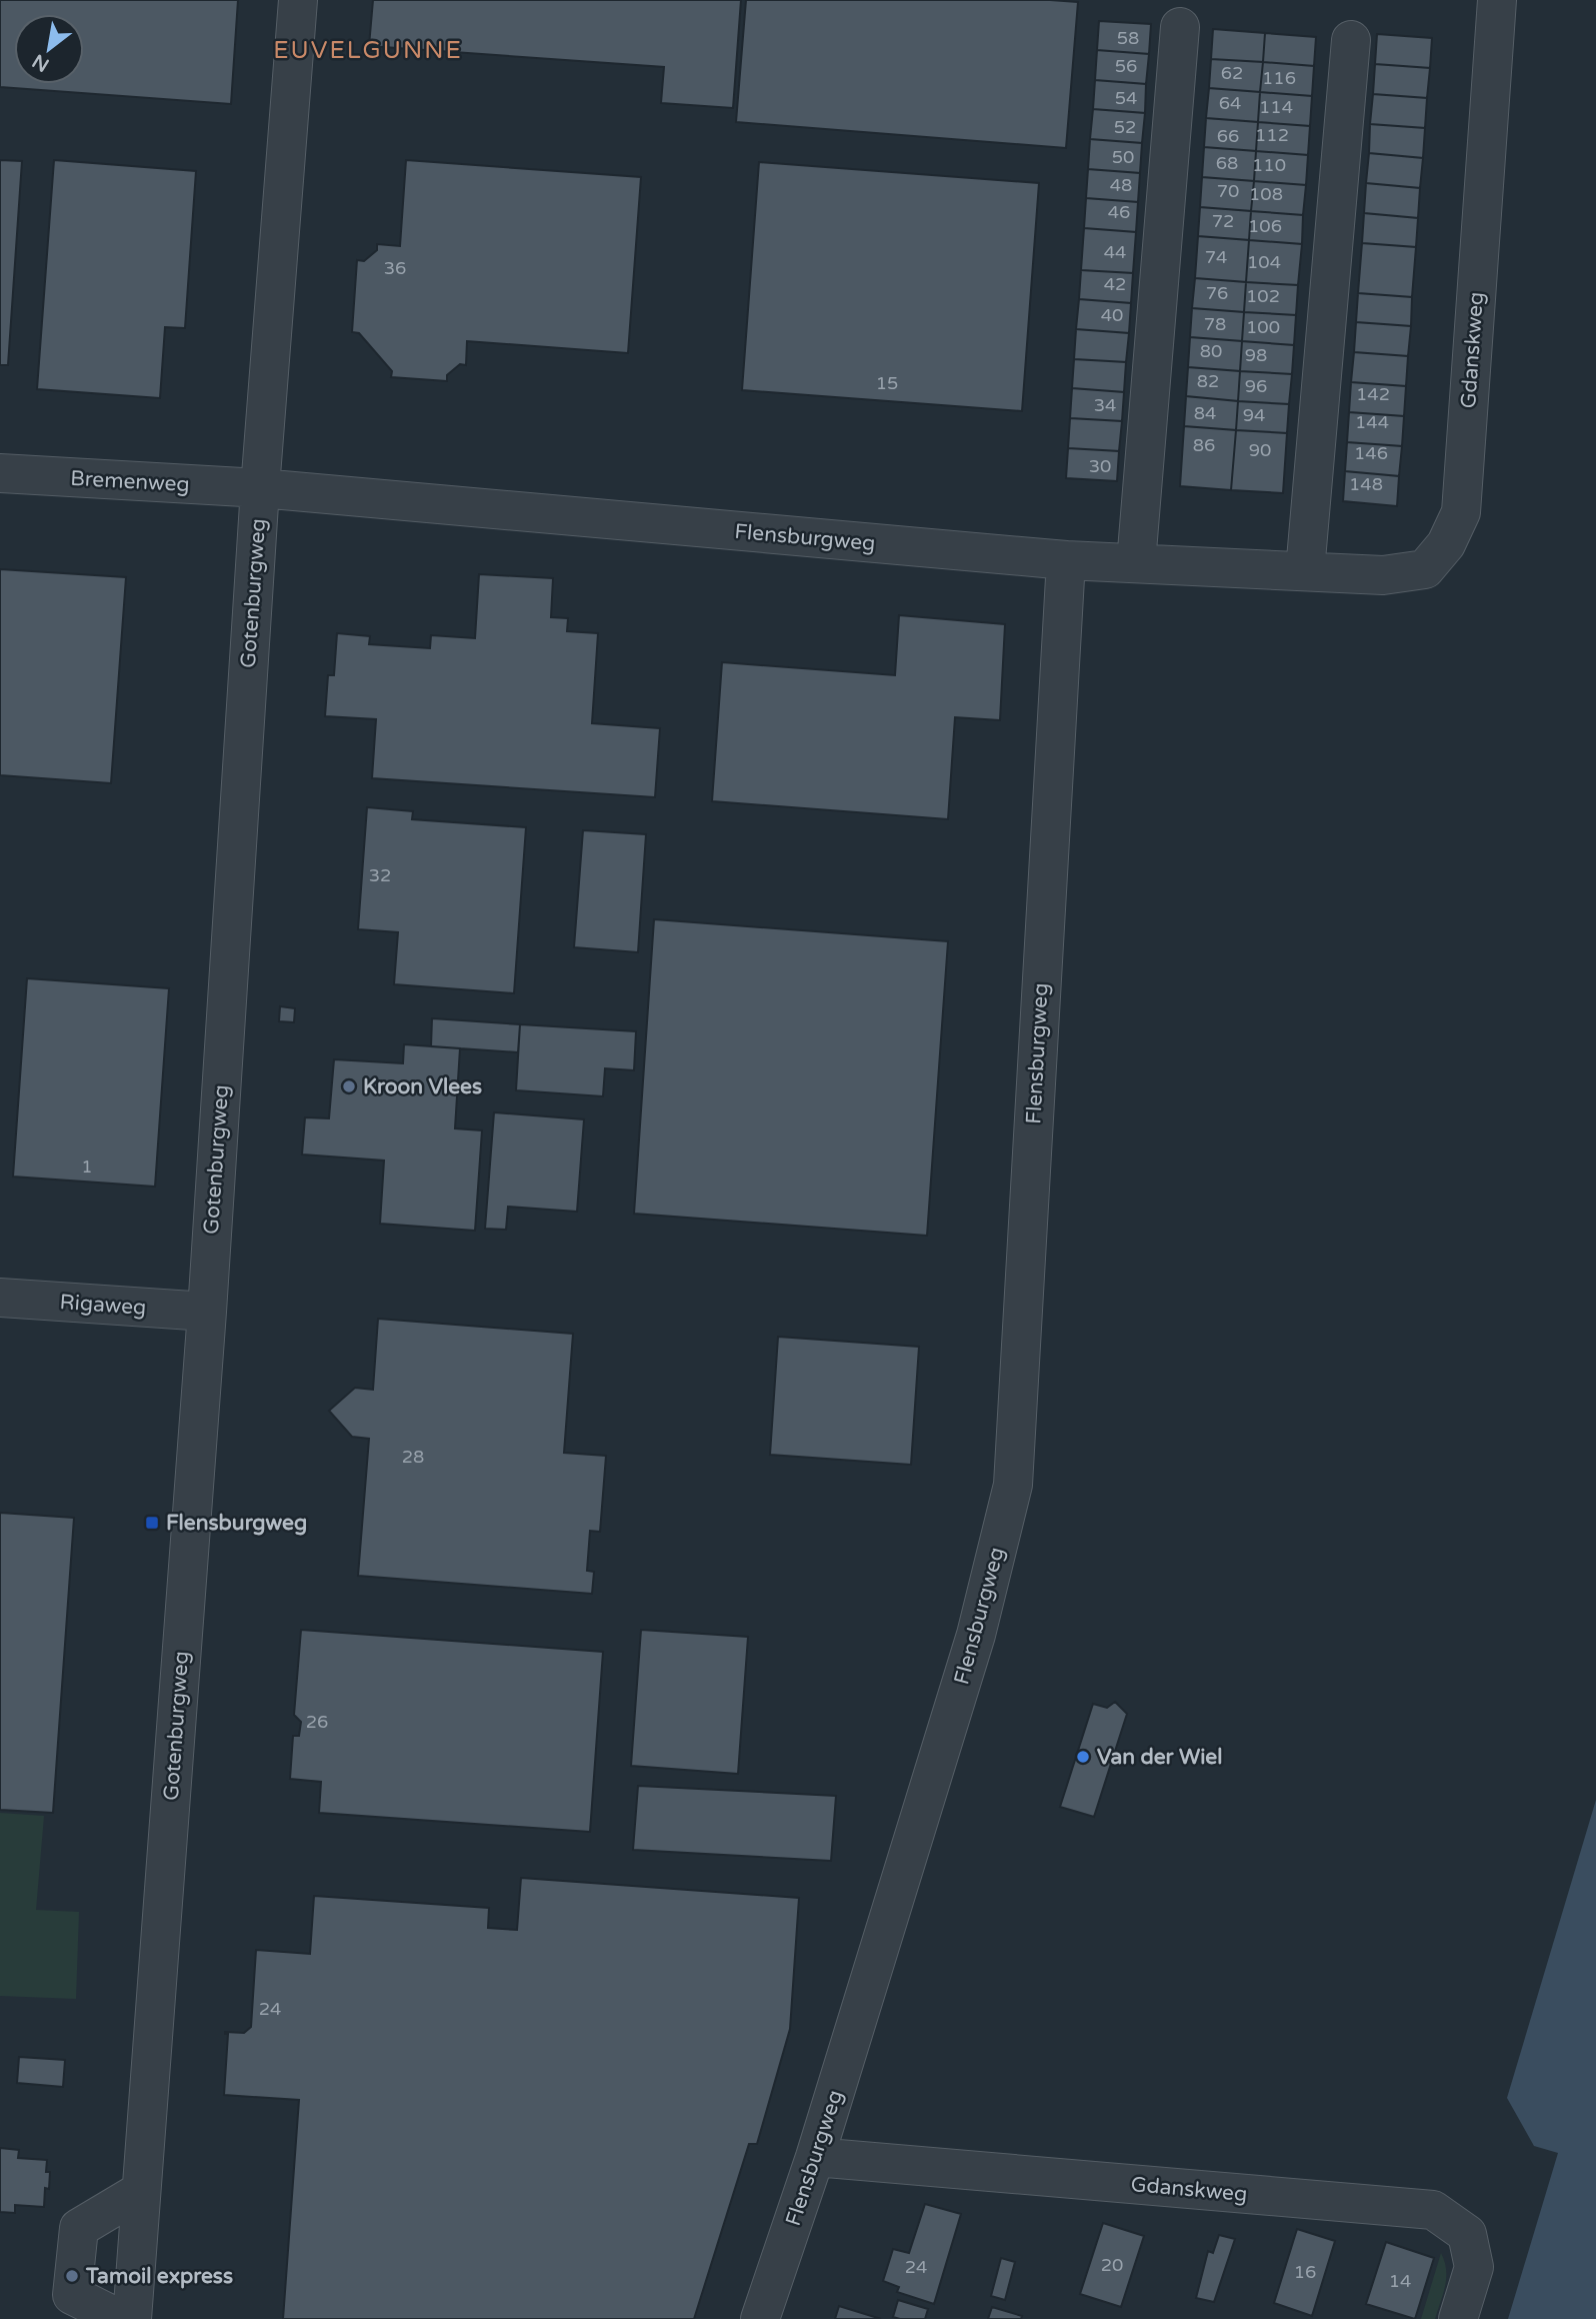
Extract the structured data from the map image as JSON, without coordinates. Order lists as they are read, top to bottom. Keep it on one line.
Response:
{"streets":{"street":["Gdanskweg","Bremenweg","Flensburgweg","Gotenburgweg","Rigaweg"]},"crossings":[["Gdanskweg","Flensburgweg"],["Bremenweg","Flensburgweg"],["Bremenweg","Gotenburgweg"],["Flensburgweg","Gotenburgweg"],["Gotenburgweg","Rigaweg"]],"districts":["EUVELGUNNE"],"places":{"other":["Kroon Vlees","Van der Wiel","Tamoil express"],"transit":["Flensburgweg"]},"house_numbers":["58","56","62","116","54","64","114","52","112","66","50","68","110","48","70","108","46","72","106","44","74","104","36","42","76","102","40","78","100","80","98","82","15","96","142","34","84","94","144","86","90","146","30","148","32","1","28","26","24","20","24","16","14"],"north":"bottom left"}
